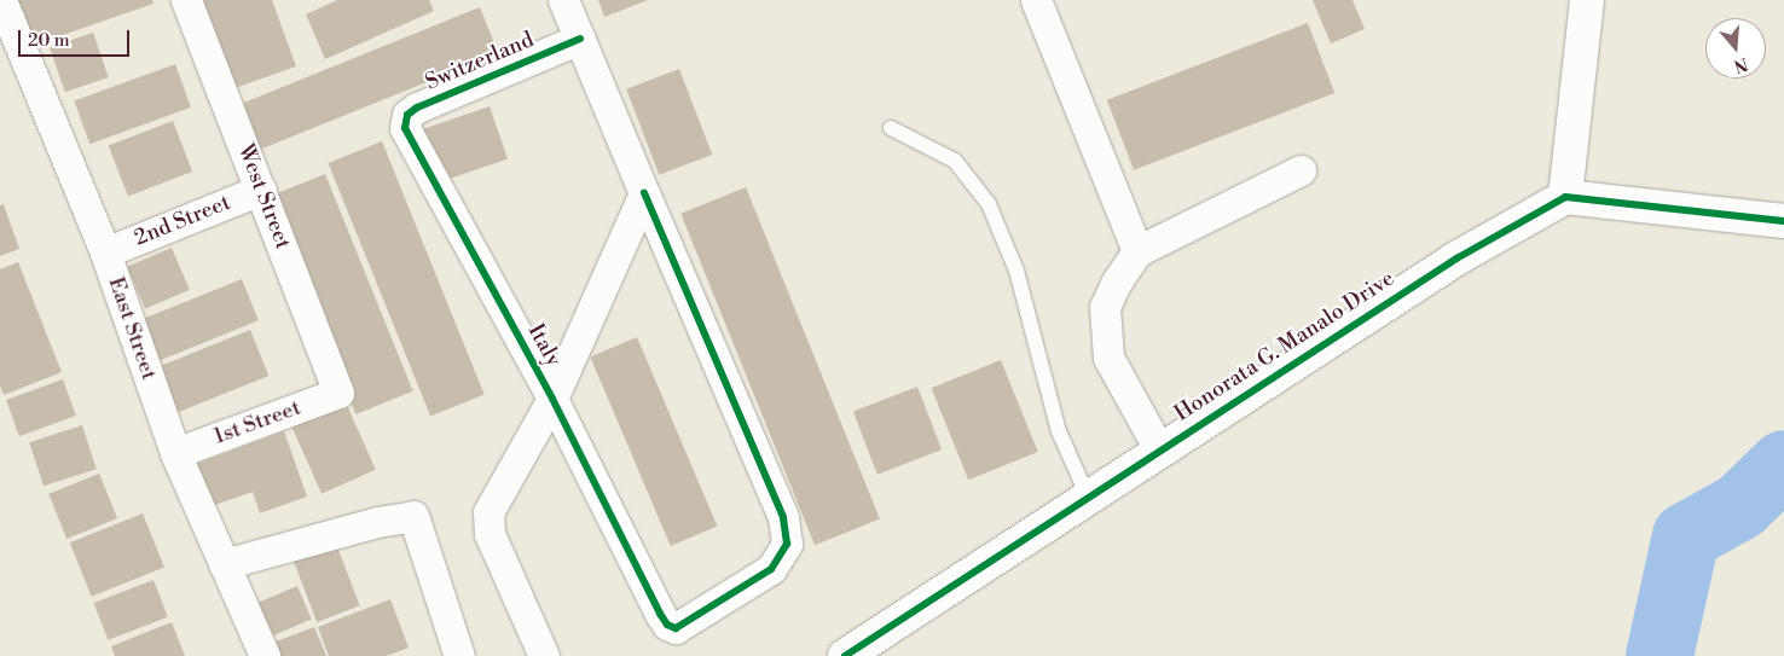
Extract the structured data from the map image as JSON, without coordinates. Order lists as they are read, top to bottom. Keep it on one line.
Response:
{"streets":{"street":["Switzerland","West Street","2nd Street","East Street","Italy","Honorata G. Manalo Drive","1st Street"]},"crossings":[["Switzerland","Italy"],["West Street","2nd Street"],["West Street","1st Street"],["2nd Street","East Street"],["East Street","1st Street"]],"scale_bar":"20 m","north":"bottom"}
